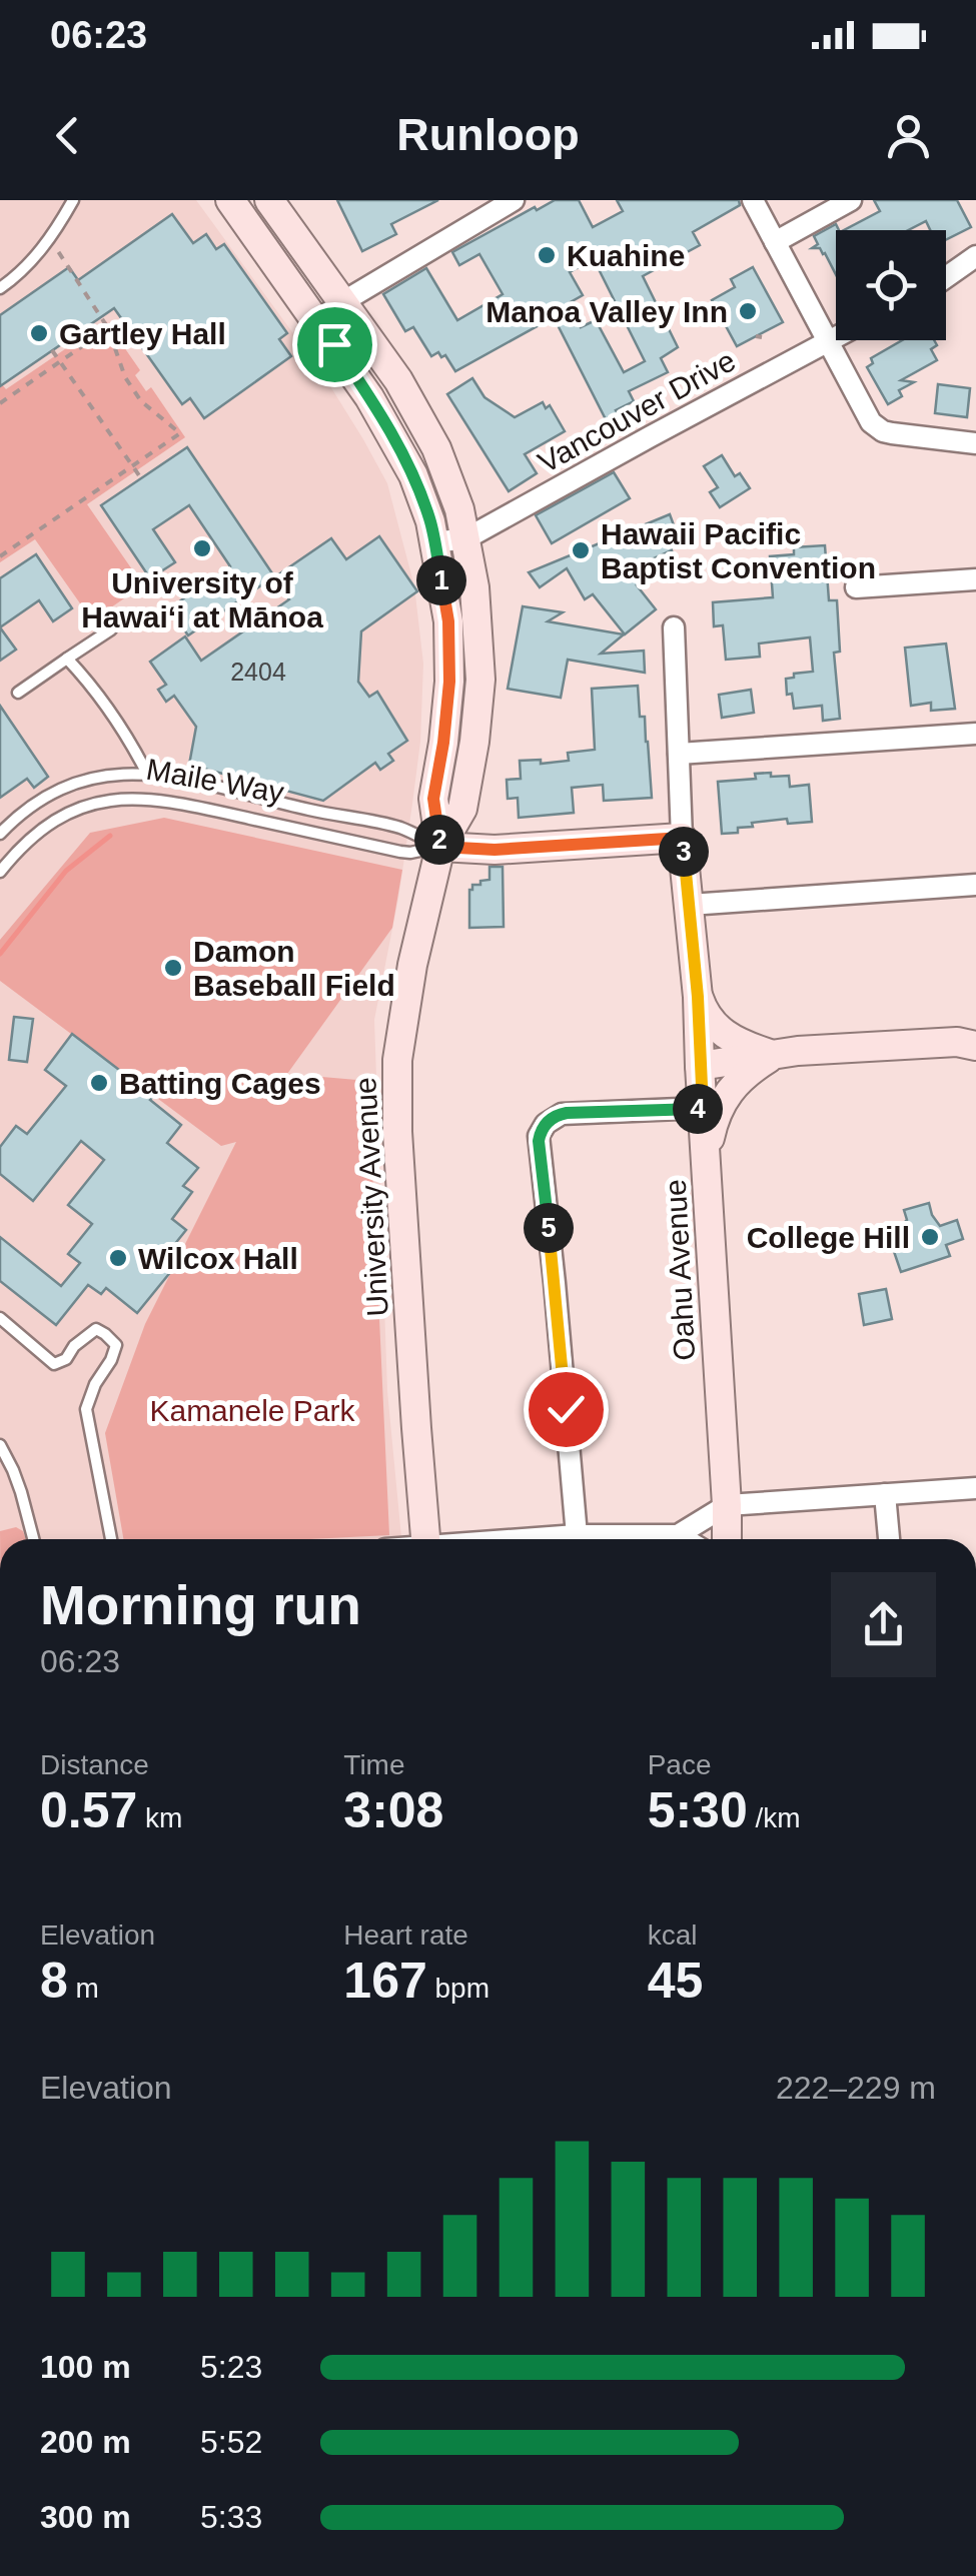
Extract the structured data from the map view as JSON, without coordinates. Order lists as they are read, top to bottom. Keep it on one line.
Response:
{"streets":{"main road":["Maile Way","University Avenue","Oahu Avenue"],"street":["Vancouver Drive"]},"crossings":[["Vancouver Drive","University Avenue"],["Maile Way","University Avenue"],["Maile Way","Oahu Avenue"]],"parks":["Kamanele Park"],"places":["Kuahine","Manoa Valley Inn","Gartley Hall","University of Hawaiʻi at Mānoa","Hawaii Pacific Baptist Convention","Damon Baseball Field","Batting Cages","College Hill","Wilcox Hall"],"house_numbers":["2404"],"page":{"status":"06:23","header":"Runloop","pins":["1","2","3","4","5"],"heading":["Morning run","06:23"],"stats":[["Distance","0.57 km"],["Time","3:08"],["Pace","5:30 /km"],["Elevation","8 m"],["Heart rate","167 bpm"],["kcal","45"]],"chart":["Elevation","222–229 m"],"list":[{"name":"100 m","note":"5:23"},{"name":"200 m","note":"5:52"},{"name":"300 m","note":"5:33"}]}}
